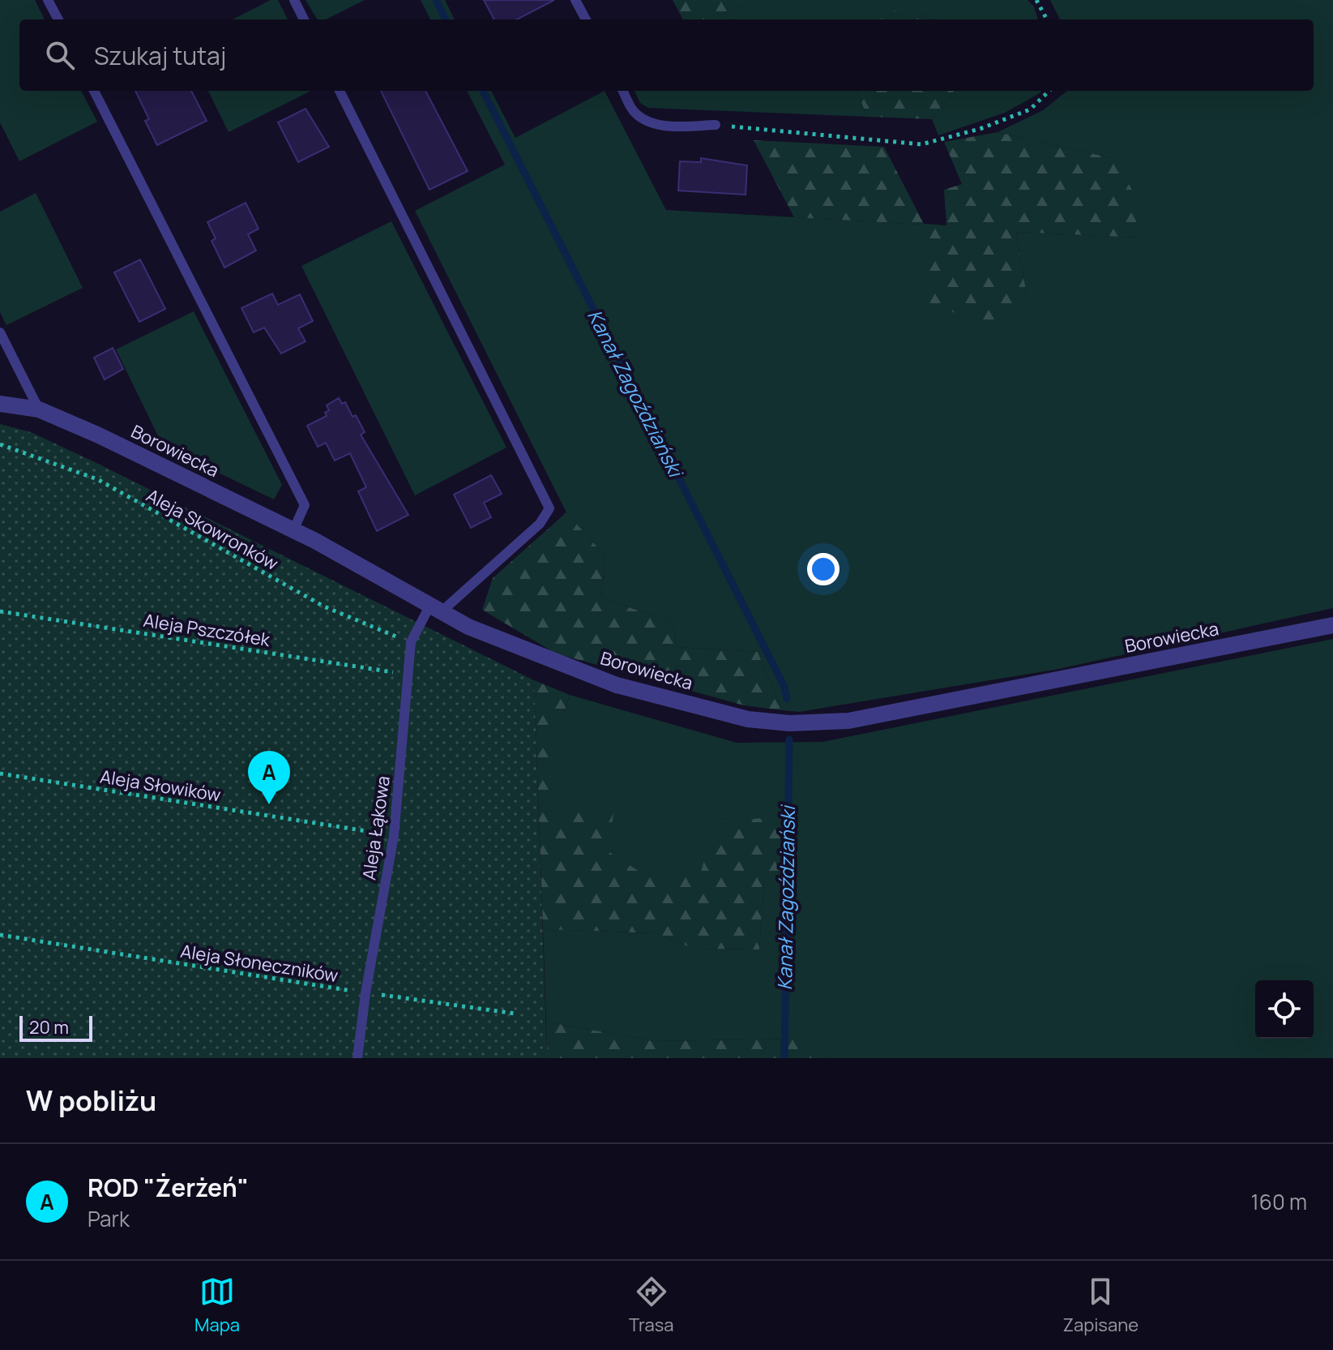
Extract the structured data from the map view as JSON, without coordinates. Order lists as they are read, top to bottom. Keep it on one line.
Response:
{"streets":{"street":["Borowiecka"],"lane":["Aleja Łąkowa"],"path":["Aleja Skowronków","Aleja Pszczółek","Aleja Słowików","Aleja Słoneczników"]},"crossings":[["Borowiecka","Aleja Łąkowa"],["Aleja Skowronków","Aleja Łąkowa"],["Aleja Pszczółek","Aleja Łąkowa"],["Aleja Słowików","Aleja Łąkowa"],["Aleja Łąkowa","Aleja Słoneczników"]],"water":["Kanał Zagoździański"],"scale_bar":"20 m","page":{"search":"Szukaj tutaj","pins":"A","scale":"20 m","heading":"W pobliżu","list":[{"mark":"A","name":"ROD \"Żerżeń\"","note":"Park","value":"160 m"}],"nav":["Mapa","Trasa","Zapisane"]}}
